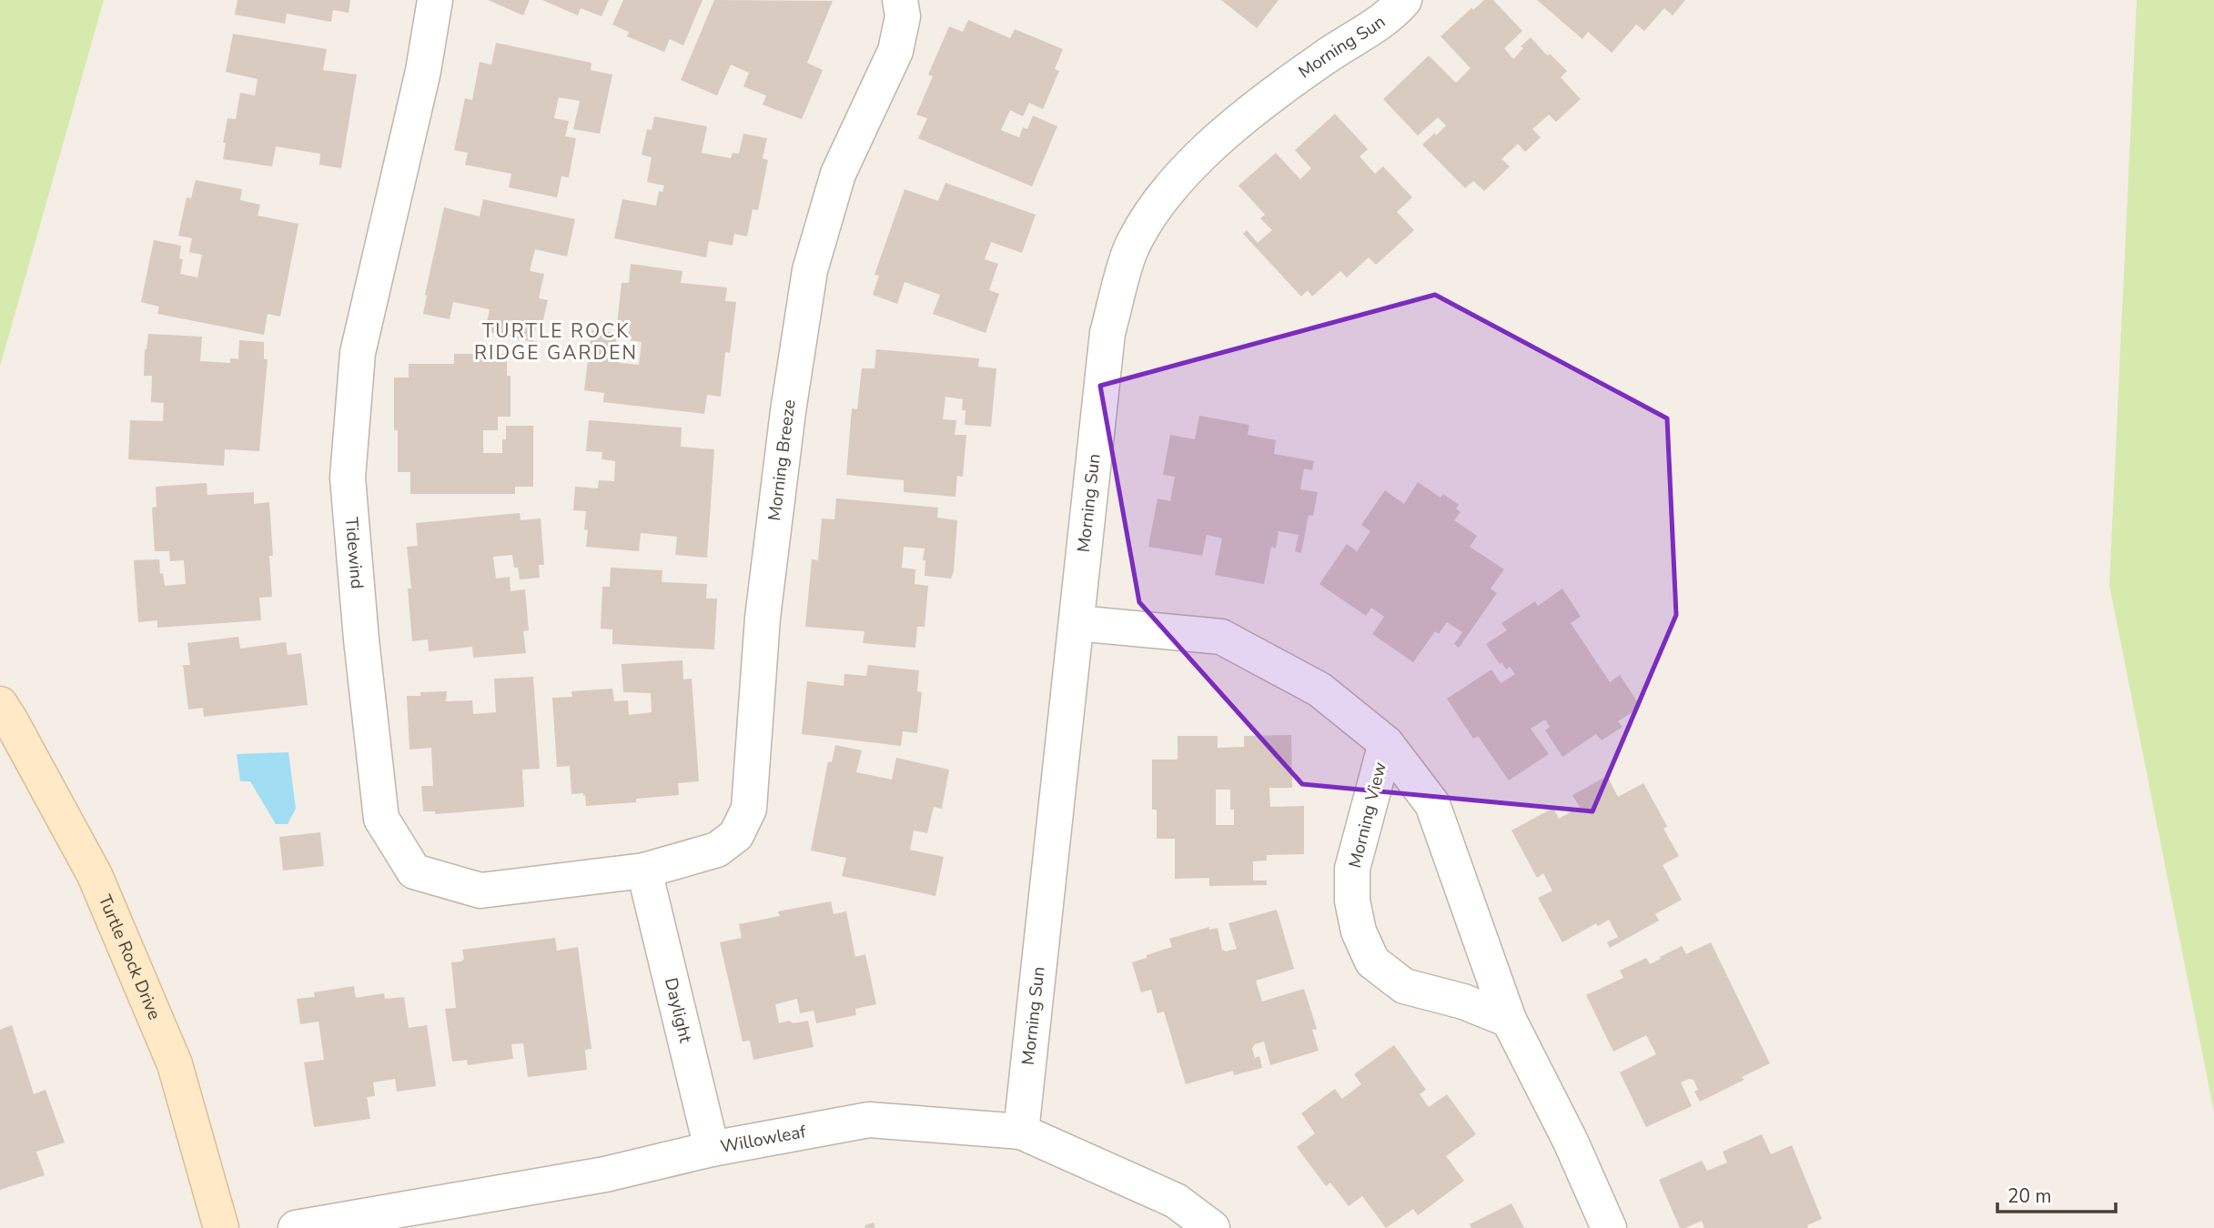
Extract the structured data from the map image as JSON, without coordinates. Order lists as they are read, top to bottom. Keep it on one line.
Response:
{"streets":{"street":["Morning Sun","Morning Breeze","Tidewind","Morning View","Turtle Rock Drive","Daylight","Willowleaf"]},"crossings":[["Morning Sun","Morning View"],["Morning Sun","Willowleaf"],["Morning Breeze","Tidewind"],["Morning Breeze","Daylight"],["Tidewind","Daylight"],["Daylight","Willowleaf"]],"districts":["TURTLE ROCK RIDGE GARDEN"],"scale_bar":"20 m"}
